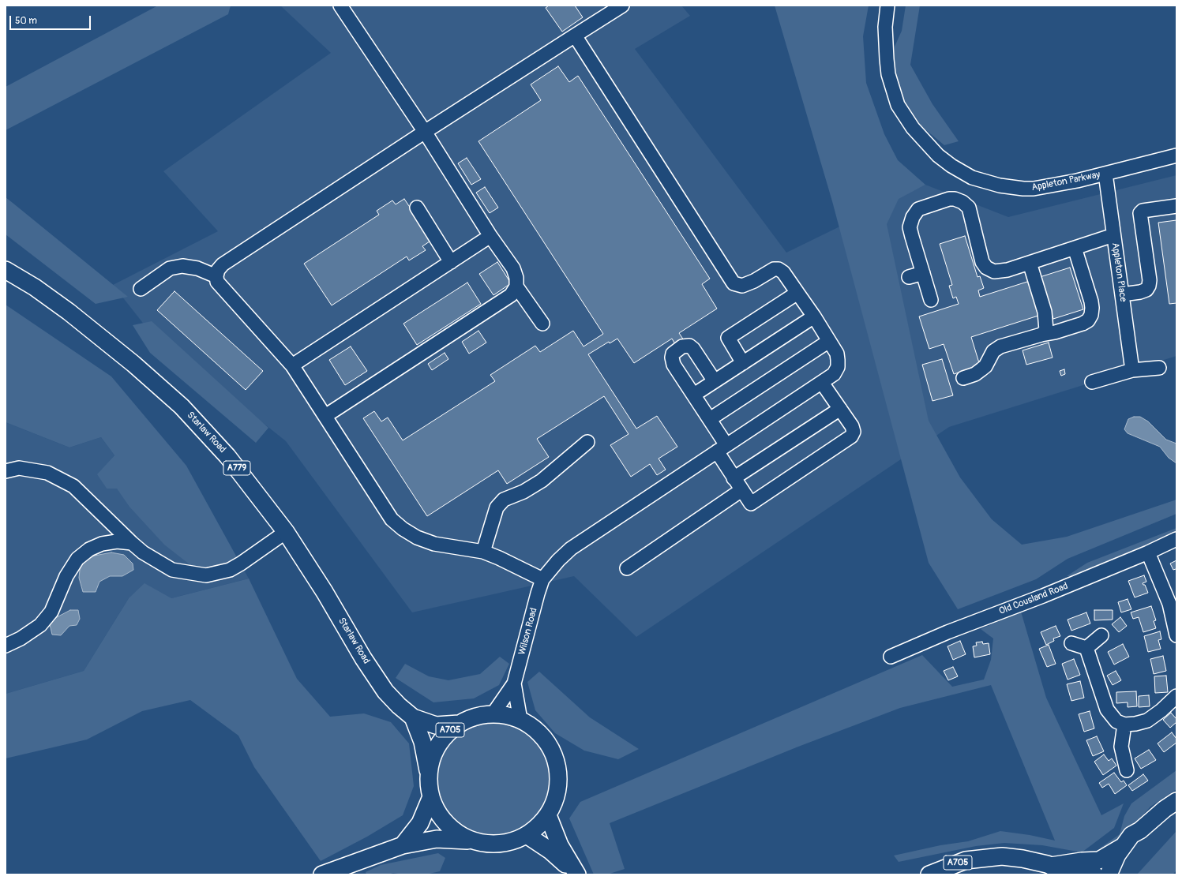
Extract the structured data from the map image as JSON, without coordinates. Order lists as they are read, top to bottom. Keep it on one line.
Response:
{"streets":{"main road":["Starlaw Road","A779","A705"],"street":["Appleton Parkway","Appleton Place","Old Cousland Road","Wilson Road"]},"crossings":[["Appleton Parkway","Appleton Place"],["Starlaw Road","A779"],["A779","A705"],["Wilson Road","A705"]],"scale_bar":"50 m"}
